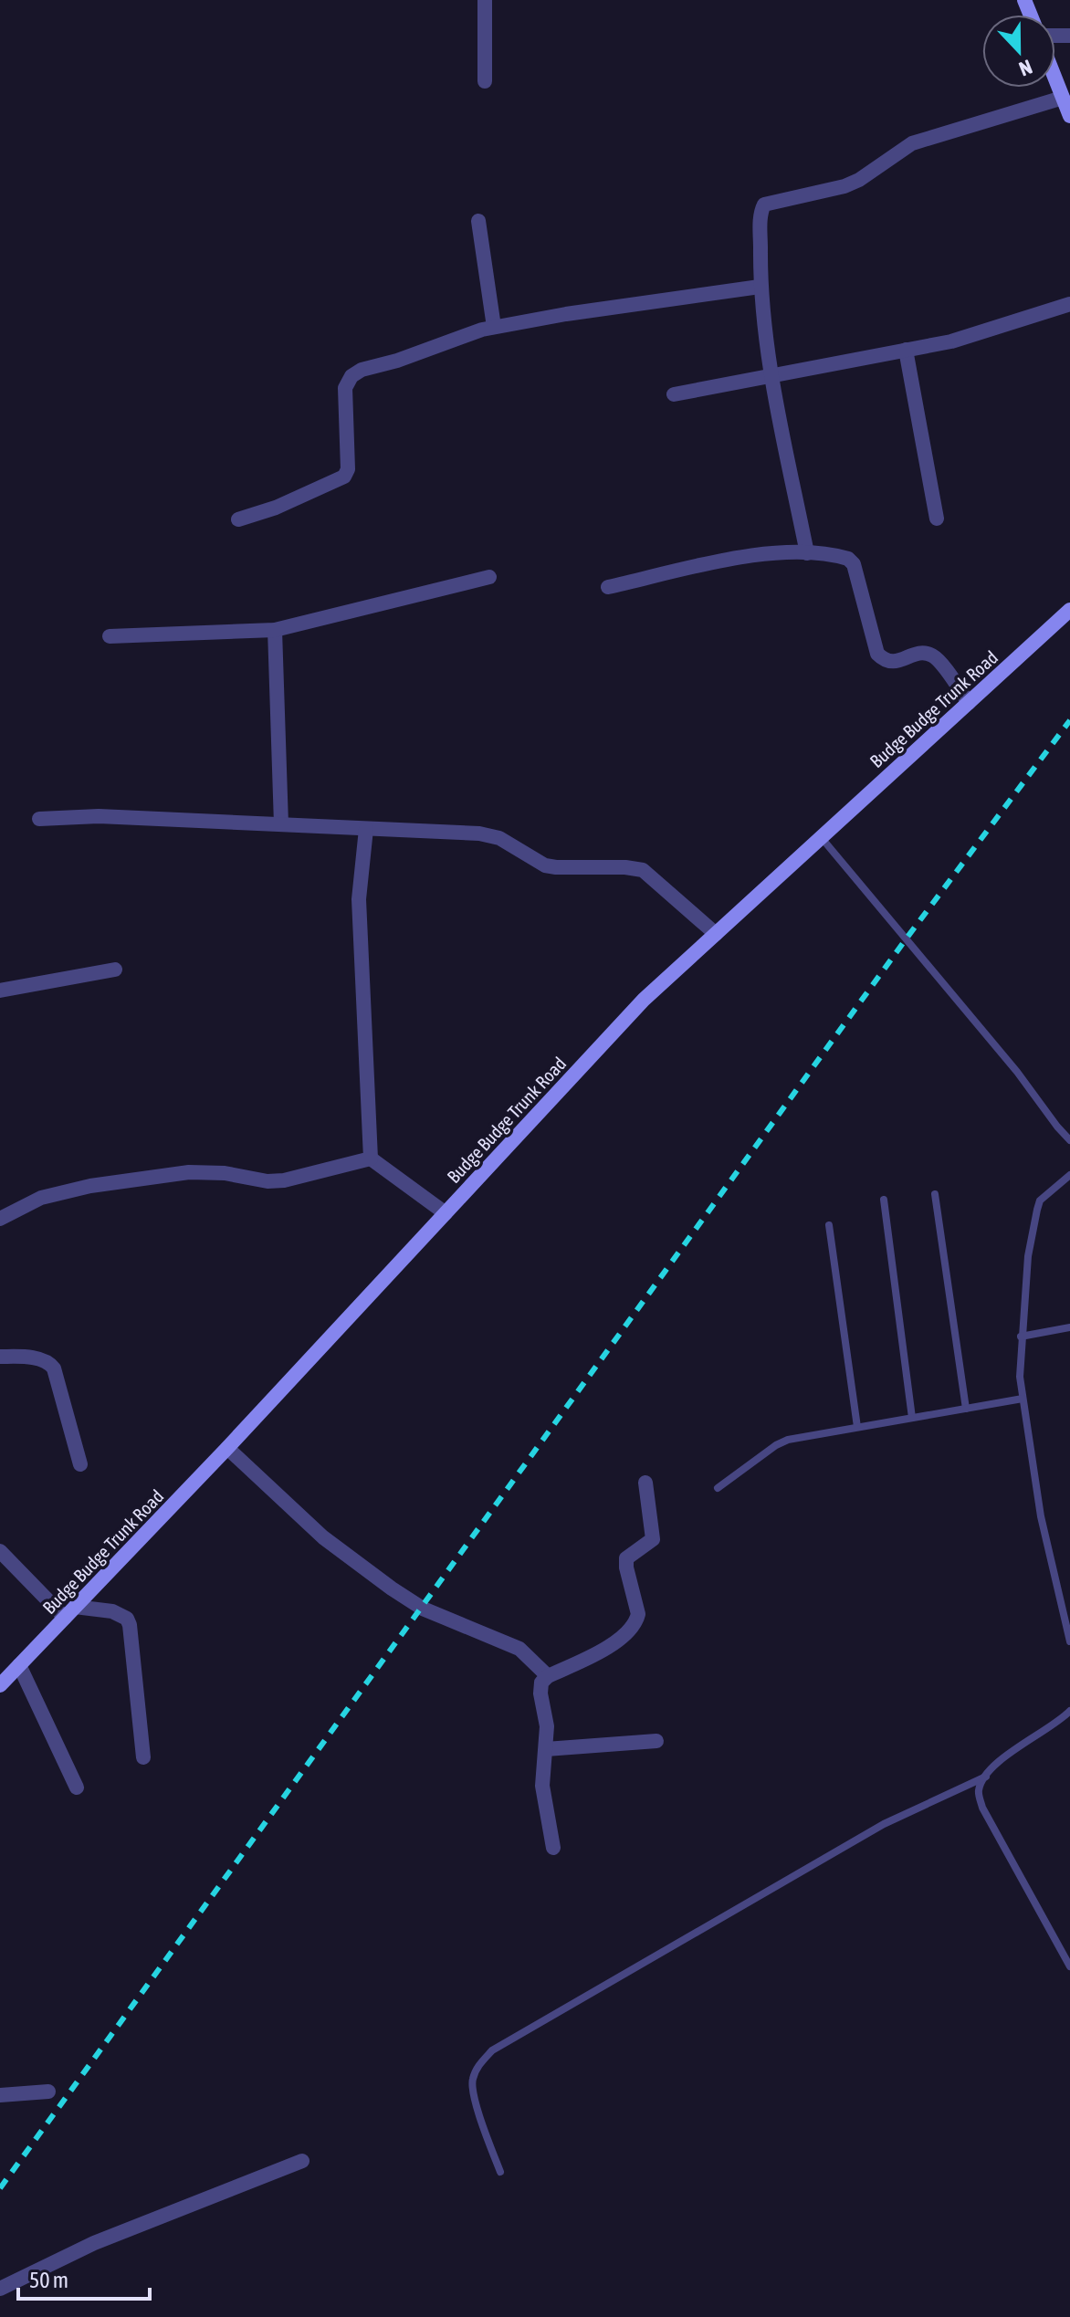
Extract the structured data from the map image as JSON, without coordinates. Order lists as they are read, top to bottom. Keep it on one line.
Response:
{"streets":{"main road":["Budge Budge Trunk Road"]},"scale_bar":"50 m","north":"bottom"}
